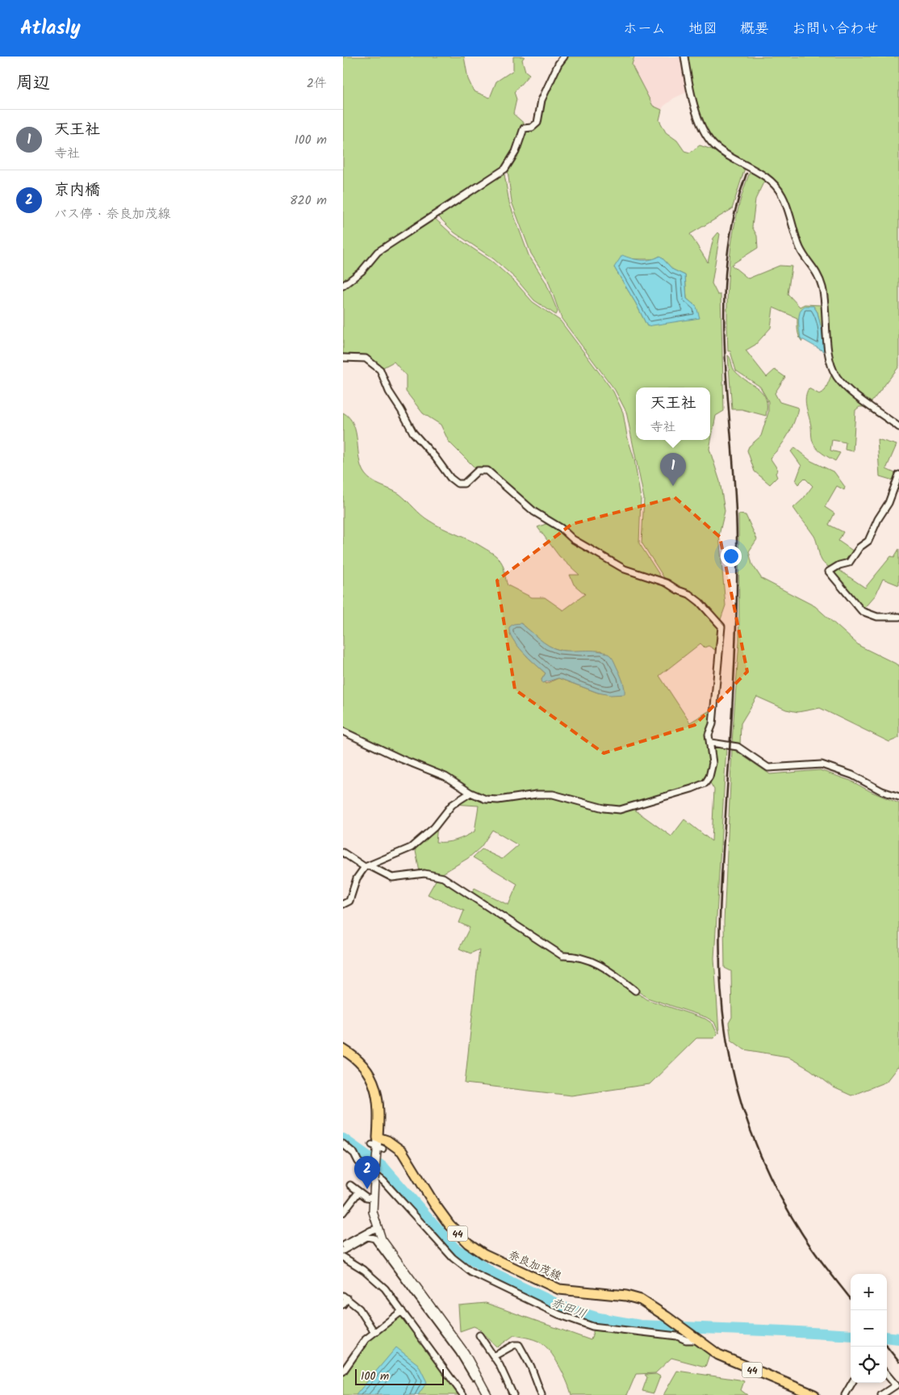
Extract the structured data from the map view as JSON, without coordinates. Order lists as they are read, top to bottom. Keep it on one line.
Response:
{"streets":{"main road":["44","奈良加茂線"]},"water":["赤田川"],"scale_bar":"100 m","page":{"header":"Atlasly","nav":["ホーム","地図","概要","お問い合わせ"],"heading":["周辺","2件"],"list":[{"mark":"1","name":"天王社","note":"寺社","value":"100 m"},{"mark":"2","name":"京内橋","note":"バス停 · 奈良加茂線","value":"820 m"}],"popup":["天王社","寺社"],"pins":["1","2"],"map_buttons":["+","−"],"scale":"100 m"}}
